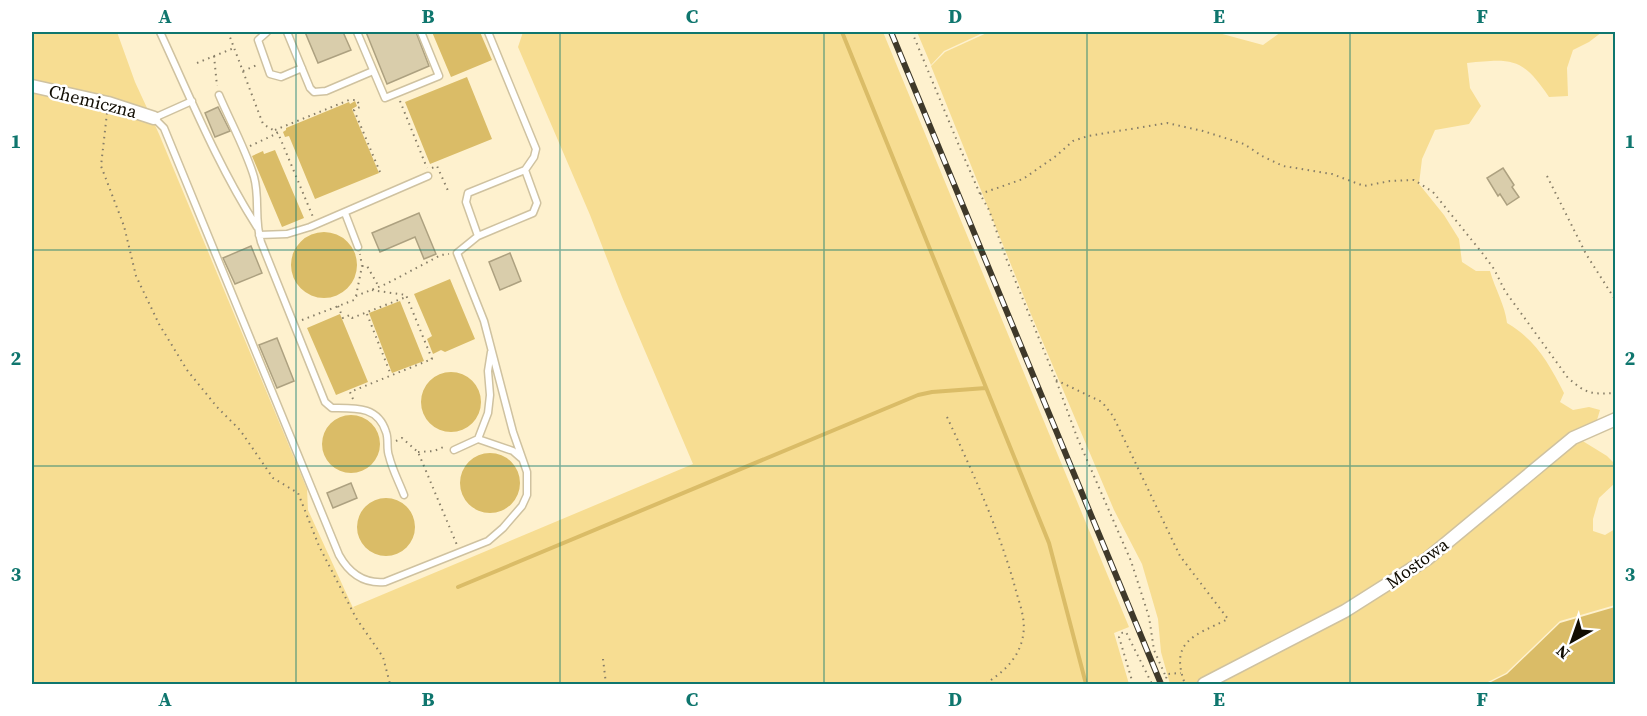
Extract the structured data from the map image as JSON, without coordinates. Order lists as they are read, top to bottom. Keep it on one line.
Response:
{"streets":{"street":["Chemiczna","Mostowa"]},"north":"bottom left","grid":{"columns":["A","B","C","D","E","F"],"rows":["1","2","3"]}}
